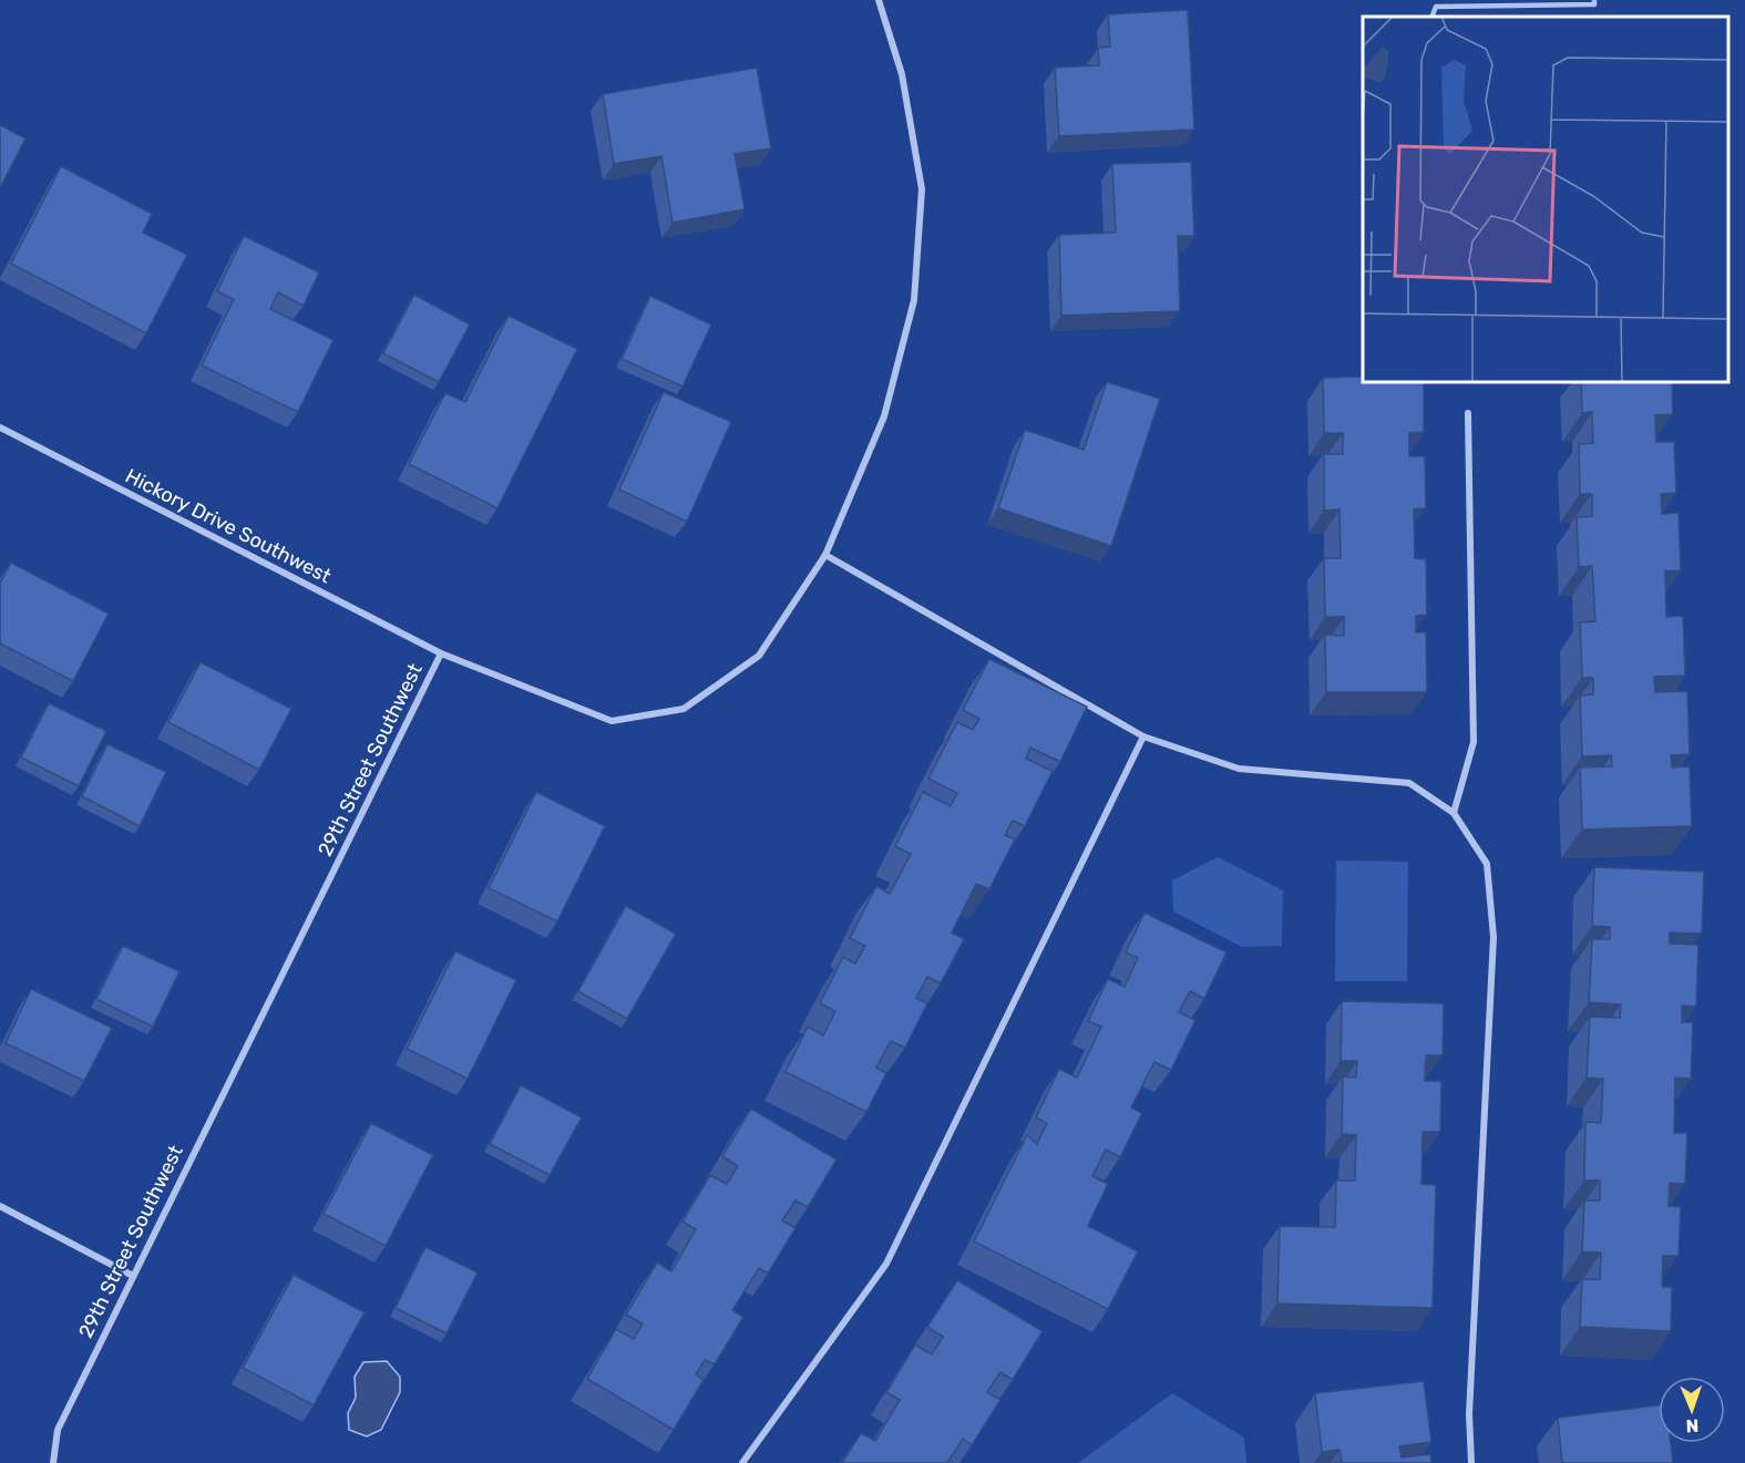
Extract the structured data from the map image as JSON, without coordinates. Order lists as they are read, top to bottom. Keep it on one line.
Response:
{"streets":{"street":["Hickory Drive Southwest","29th Street Southwest"]},"crossings":[["Hickory Drive Southwest","29th Street Southwest"]],"north":"bottom"}
